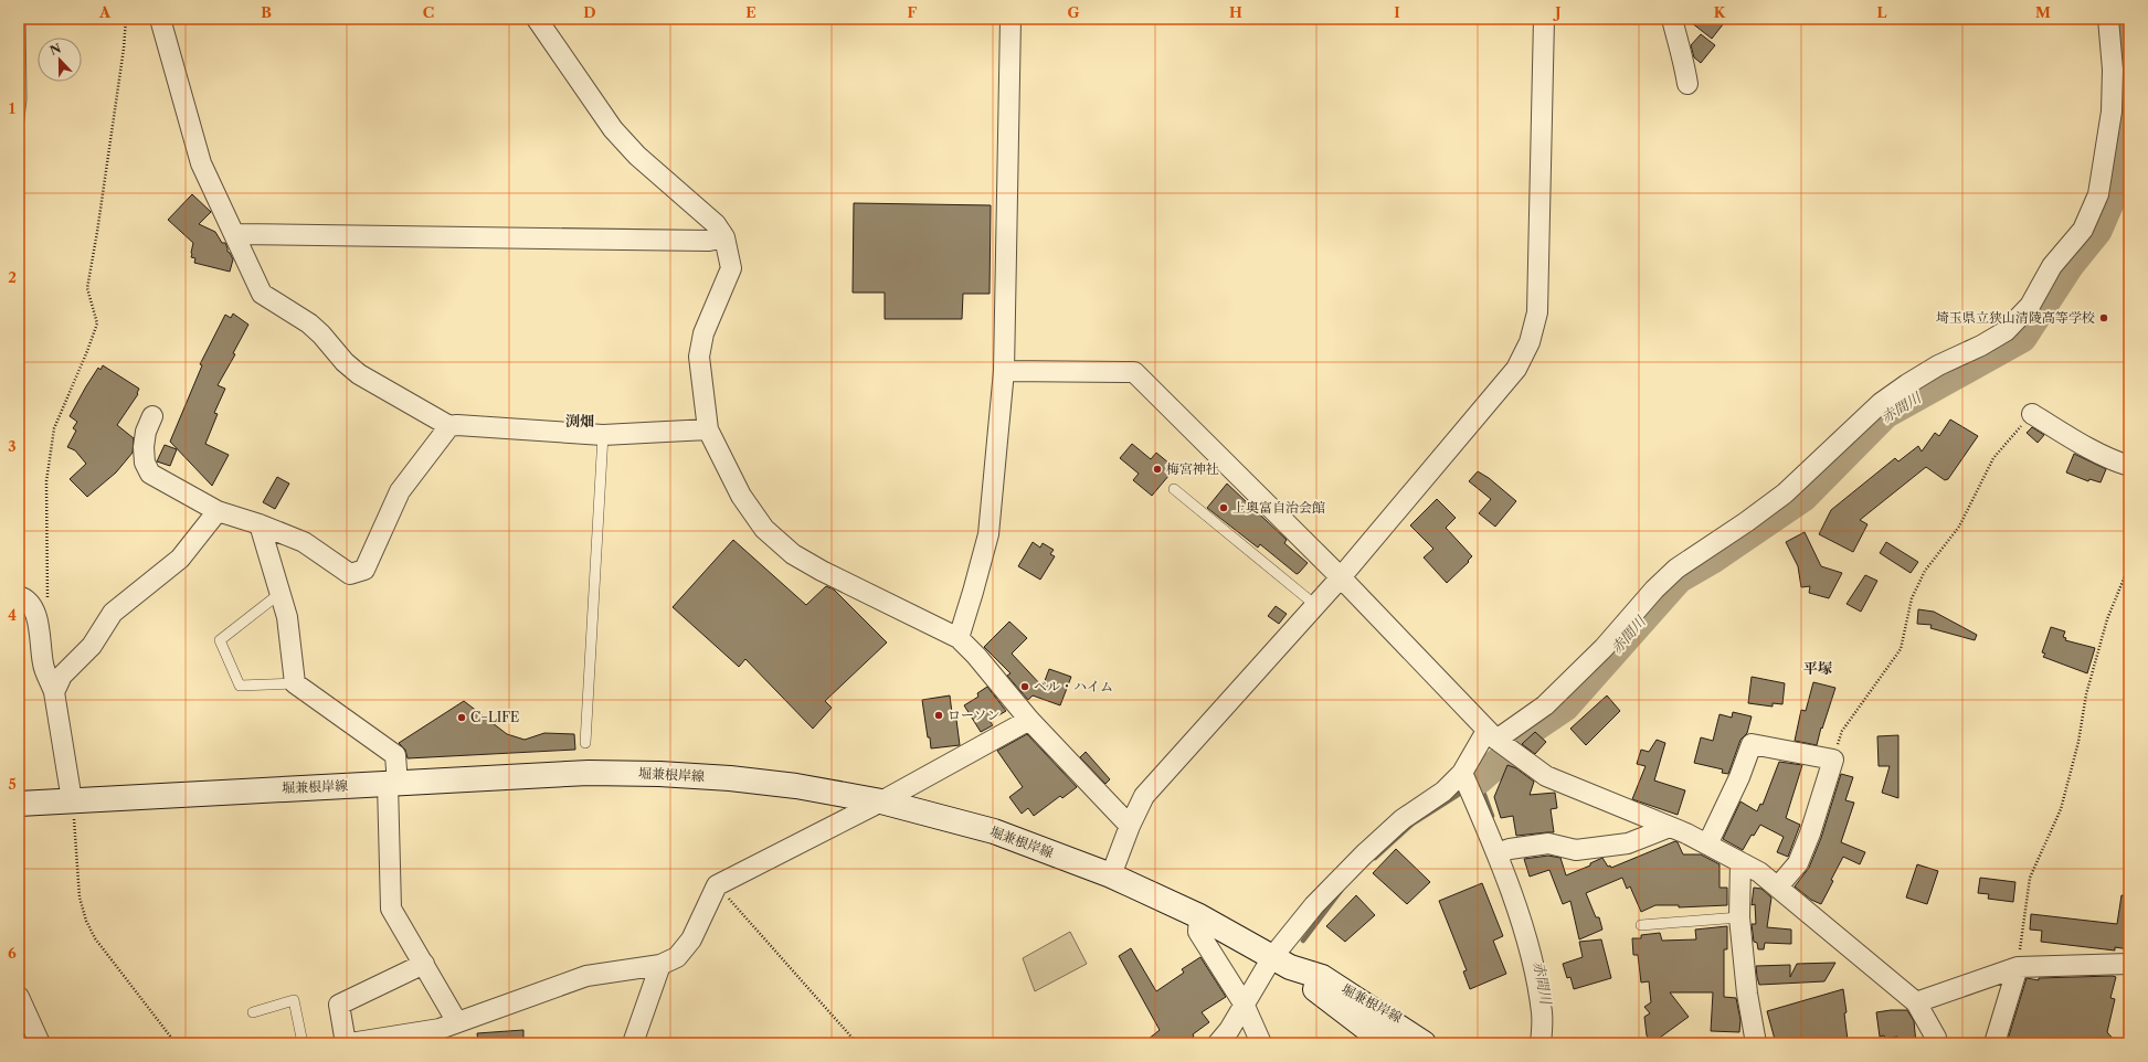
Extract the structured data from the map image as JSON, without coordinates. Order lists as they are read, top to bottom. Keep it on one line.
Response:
{"streets":{"main road":["堀兼根岸線"]},"districts":["渕畑","平塚"],"water":["赤間川"],"places":["埼玉県立狭山清陵高等学校","梅宮神社","上奥富自治会館","ベル・ハイム","ローソン","C−LIFE"],"north":"top","grid":{"columns":["A","B","C","D","E","F","G","H","I","J","K","L","M"],"rows":["1","2","3","4","5","6"]}}
